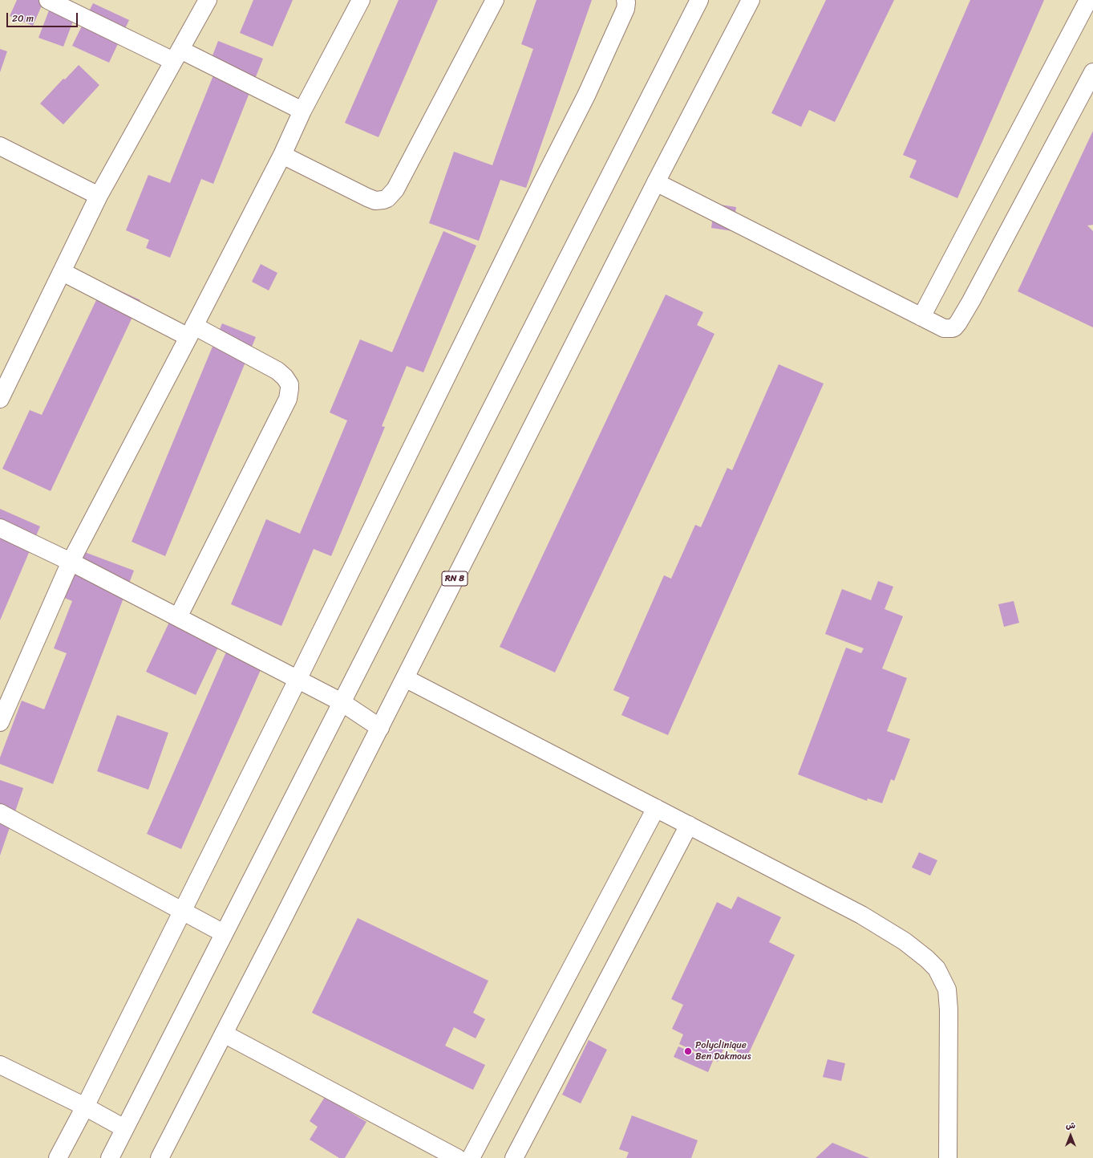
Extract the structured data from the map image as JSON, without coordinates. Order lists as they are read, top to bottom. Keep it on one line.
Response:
{"streets":{"main road":["RN 8"]},"places":["Polyclinique Ben Dakmous"],"scale_bar":"20 m","north":"top"}
